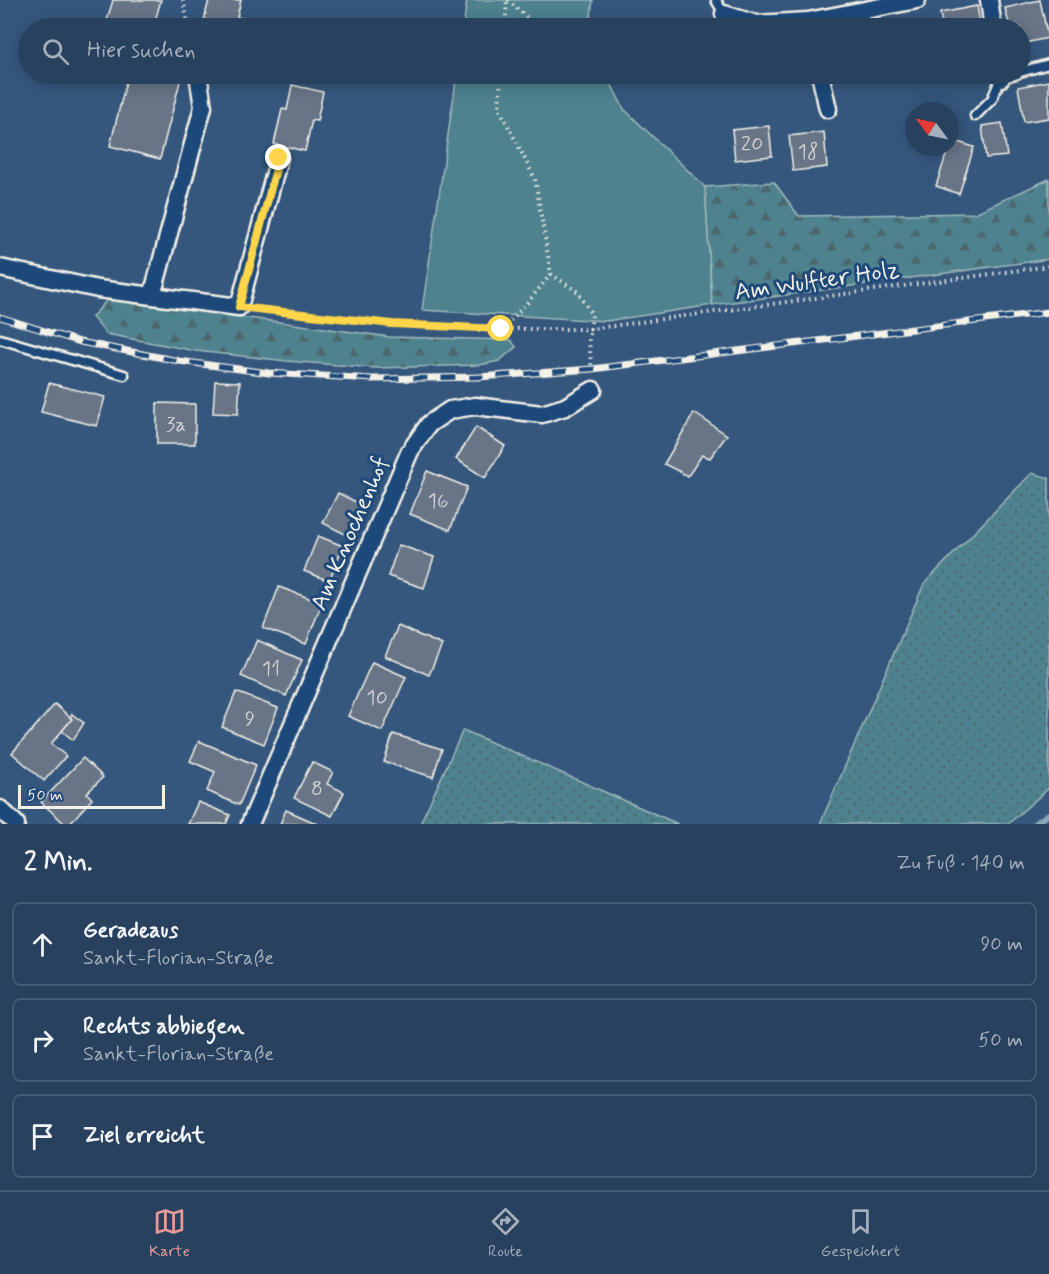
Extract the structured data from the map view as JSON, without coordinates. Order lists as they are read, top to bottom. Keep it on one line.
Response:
{"streets":{"street":["Am Knochenhof"],"path":["Am Wulfter Holz"]},"house_numbers":["20","18","3a","16","11","10","9","8"],"scale_bar":"50 m","north":"top left","page":{"search":"Hier suchen","scale":"50 m","heading":["2 Min.","Zu Fuß · 140 m"],"list":[["Geradeaus","Sankt-Florian-Straße","90 m"],["Rechts abbiegen","Sankt-Florian-Straße","50 m"],"Ziel erreicht"],"nav":["Karte","Route","Gespeichert"]}}
